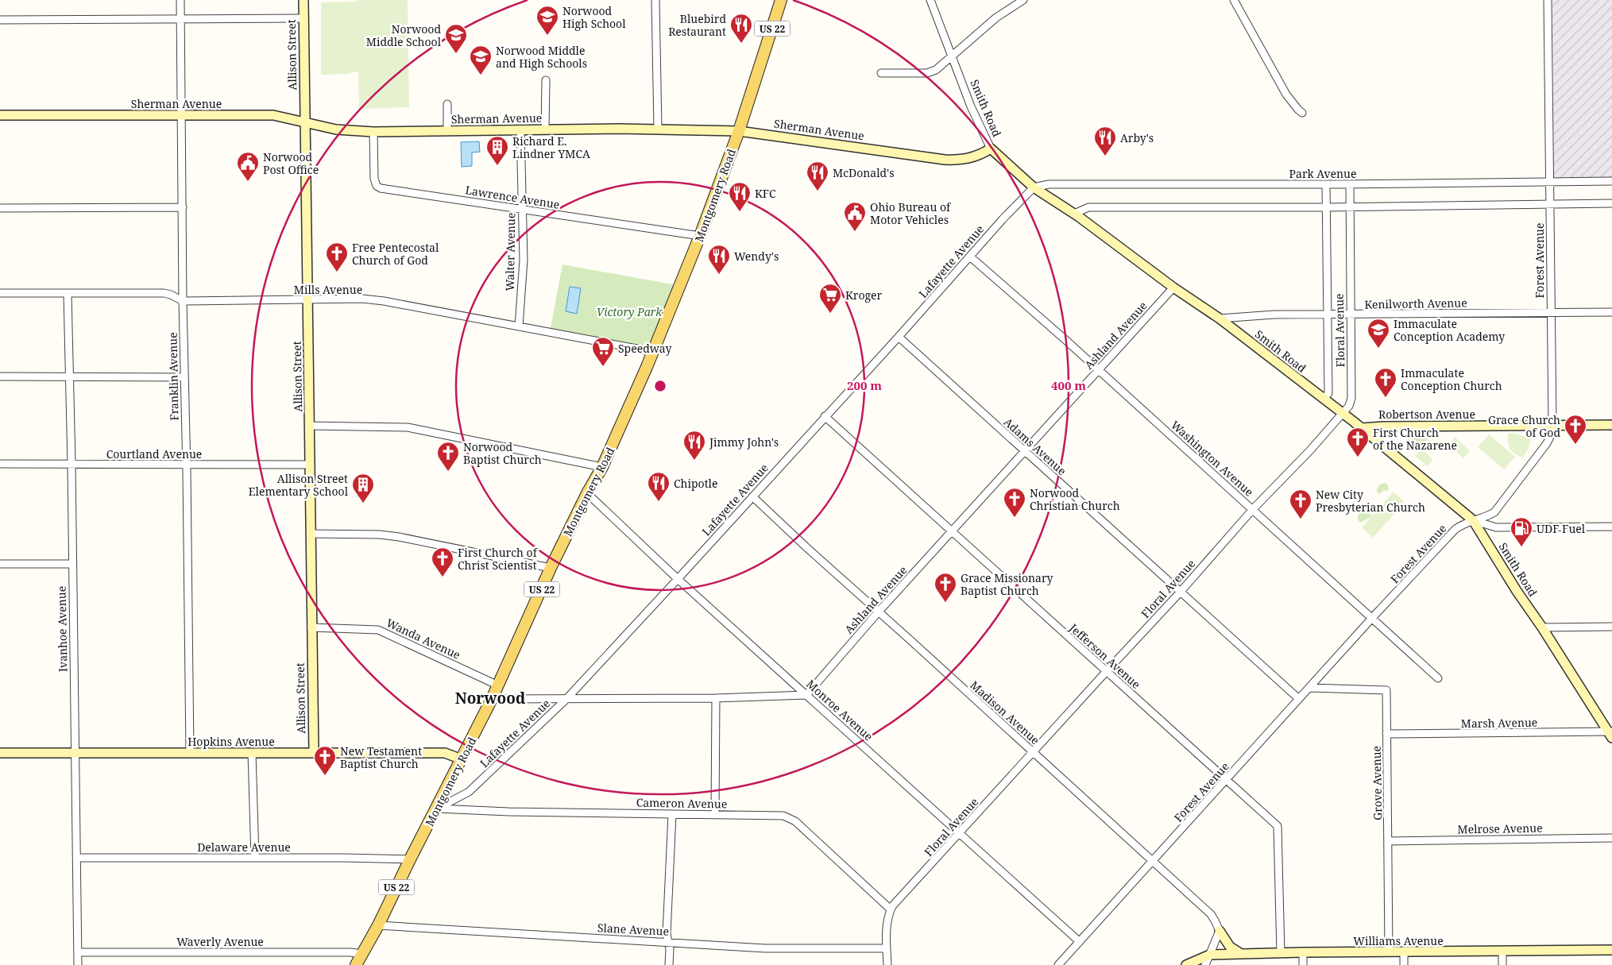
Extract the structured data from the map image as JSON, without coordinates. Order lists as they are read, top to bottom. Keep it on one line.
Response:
{"streets":{"main road":["US 22","Montgomery Road"],"street":["Allison Street","Sherman Avenue","Smith Road","Park Avenue","Lawrence Avenue","Walter Avenue","Forest Avenue","Lafayette Avenue","Mills Avenue","Kenilworth Avenue","Floral Avenue","Ashland Avenue","Franklin Avenue","Robertson Avenue","Adams Avenue","Courtland Avenue","Washington Avenue","Ivanhoe Avenue","Wanda Avenue","Jefferson Avenue","Monroe Avenue","Madison Avenue","Marsh Avenue","Hopkins Avenue","Grove Avenue","Cameron Avenue","Melrose Avenue","Delaware Avenue","Slane Avenue","Williams Avenue","Waverly Avenue"]},"crossings":[["Allison Street","Sherman Avenue"],["Allison Street","Mills Avenue"],["Allison Street","Courtland Avenue"],["Allison Street","Wanda Avenue"],["Allison Street","Hopkins Avenue"],["Sherman Avenue","Smith Road"],["Sherman Avenue","Montgomery Road"],["Sherman Avenue","Lawrence Avenue"],["Sherman Avenue","Walter Avenue"],["Sherman Avenue","Franklin Avenue"],["Smith Road","Park Avenue"],["Smith Road","Forest Avenue"],["Smith Road","Lafayette Avenue"],["Smith Road","Kenilworth Avenue"],["Smith Road","Floral Avenue"],["Smith Road","Ashland Avenue"],["Smith Road","Robertson Avenue"],["Smith Road","Marsh Avenue"],["Park Avenue","Forest Avenue"],["Park Avenue","Lafayette Avenue"],["Park Avenue","Floral Avenue"],["Montgomery Road","Lawrence Avenue"],["Montgomery Road","Lafayette Avenue"],["Montgomery Road","Mills Avenue"],["Montgomery Road","Wanda Avenue"],["Montgomery Road","Monroe Avenue"],["Montgomery Road","Hopkins Avenue"],["Montgomery Road","Cameron Avenue"],["Montgomery Road","Delaware Avenue"],["Montgomery Road","Slane Avenue"],["Montgomery Road","Waverly Avenue"],["Lawrence Avenue","Walter Avenue"],["Walter Avenue","Mills Avenue"],["Forest Avenue","Kenilworth Avenue"],["Forest Avenue","Robertson Avenue"],["Forest Avenue","Adams Avenue"],["Forest Avenue","Washington Avenue"],["Forest Avenue","Jefferson Avenue"],["Forest Avenue","Monroe Avenue"],["Forest Avenue","Madison Avenue"],["Forest Avenue","Grove Avenue"],["Lafayette Avenue","Adams Avenue"],["Lafayette Avenue","Washington Avenue"],["Lafayette Avenue","Jefferson Avenue"],["Lafayette Avenue","Monroe Avenue"],["Lafayette Avenue","Madison Avenue"],["Lafayette Avenue","Cameron Avenue"],["Mills Avenue","Franklin Avenue"],["Mills Avenue","Ivanhoe Avenue"],["Kenilworth Avenue","Floral Avenue"],["Floral Avenue","Adams Avenue"],["Floral Avenue","Washington Avenue"],["Floral Avenue","Jefferson Avenue"],["Floral Avenue","Monroe Avenue"],["Floral Avenue","Madison Avenue"],["Floral Avenue","Cameron Avenue"],["Ashland Avenue","Adams Avenue"],["Ashland Avenue","Washington Avenue"],["Ashland Avenue","Jefferson Avenue"],["Ashland Avenue","Monroe Avenue"],["Ashland Avenue","Madison Avenue"],["Franklin Avenue","Courtland Avenue"],["Franklin Avenue","Hopkins Avenue"],["Courtland Avenue","Ivanhoe Avenue"],["Ivanhoe Avenue","Hopkins Avenue"],["Ivanhoe Avenue","Delaware Avenue"],["Ivanhoe Avenue","Waverly Avenue"],["Jefferson Avenue","Williams Avenue"],["Marsh Avenue","Grove Avenue"],["Grove Avenue","Melrose Avenue"],["Grove Avenue","Williams Avenue"]],"districts":["Norwood"],"parks":["Victory Park"],"places":{"school or university":["Norwood High School","Norwood Middle School","Norwood Middle and High Schools","Immaculate Conception Academy"],"restaurant":["Bluebird Restaurant","Arby's","McDonald's","KFC","Wendy's","Jimmy John's","Chipotle"],"building":["Richard E. Lindner YMCA","Allison Street Elementary School"],"public building":["Norwood Post Office","Ohio Bureau of Motor Vehicles"],"church":["Free Pentecostal Church of God","Immaculate Conception Church","Grace Church of God","First Church of the Nazarene","Norwood Baptist Church","Norwood Christian Church","New City Presbyterian Church","First Church of Christ Scientist","Grace Missionary Baptist Church","New Testament Baptist Church"],"supermarket":["Kroger","Speedway"],"fuel station":["UDF Fuel"]},"rings":["200 m","400 m"]}
